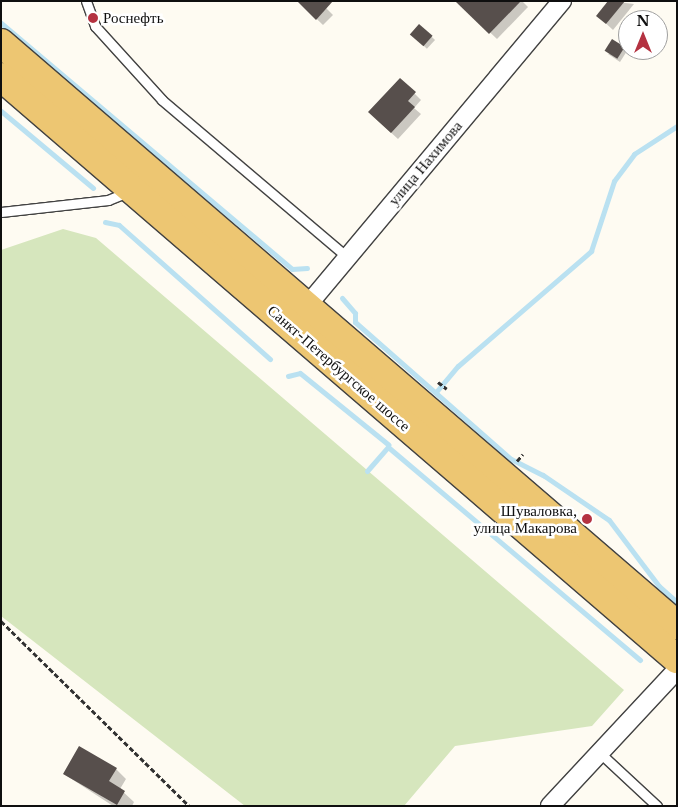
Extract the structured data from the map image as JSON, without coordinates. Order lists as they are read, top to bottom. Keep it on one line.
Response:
{"streets":{"main road":["Санкт-Петербургское шоссе"],"street":["улица Нахимова"]},"crossings":[["улица Нахимова","Санкт-Петербургское шоссе"]],"places":["Роснефть","Шуваловка, улица Макарова"],"north":"top"}
